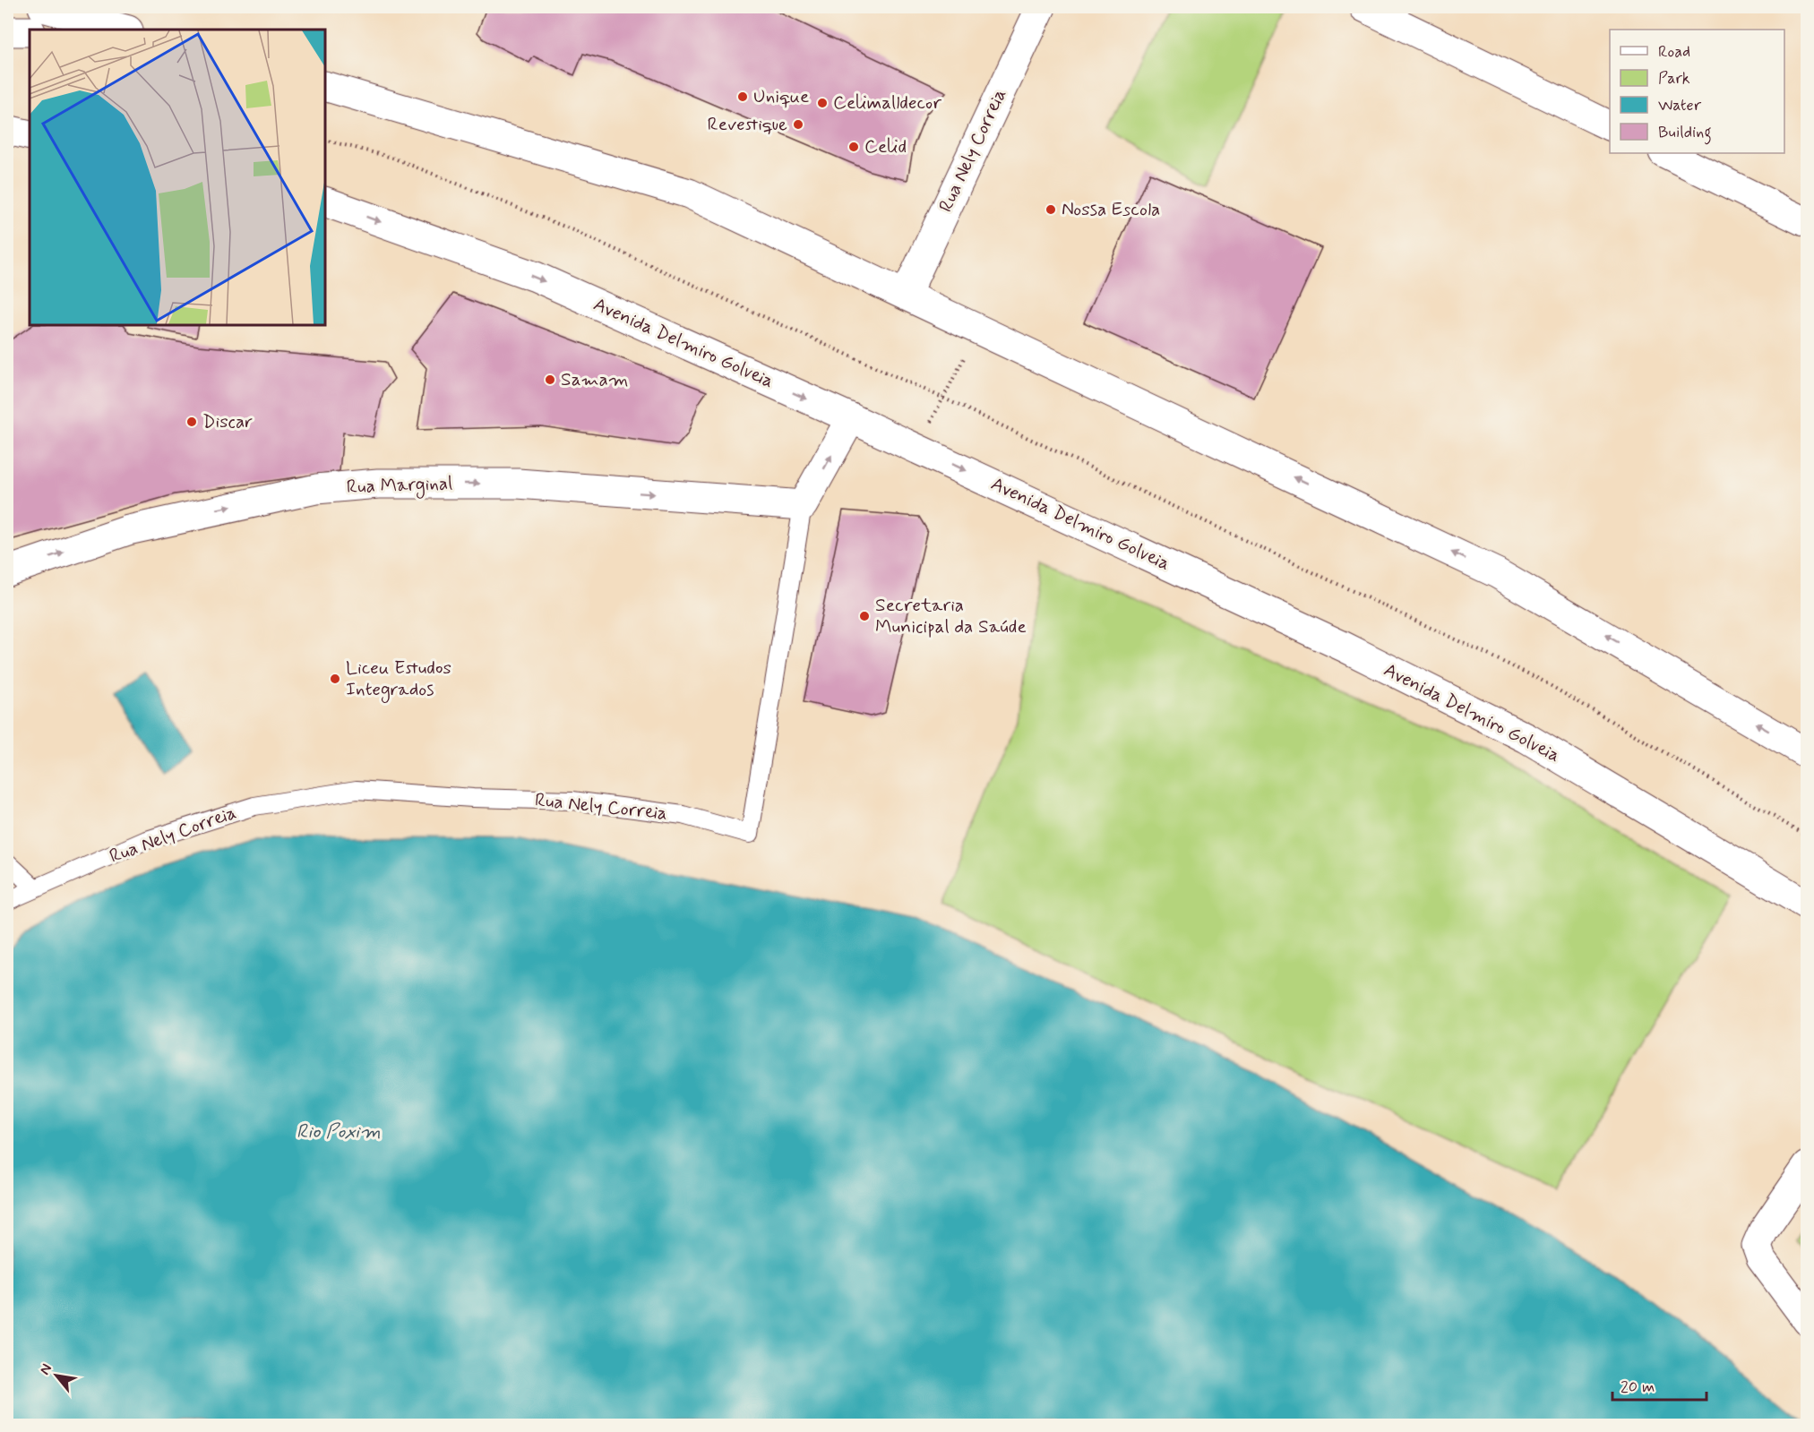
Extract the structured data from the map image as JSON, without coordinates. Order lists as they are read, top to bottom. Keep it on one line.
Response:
{"streets":{"main road":["Rua Nely Correia","Avenida Delmiro Golveia","Rua Marginal"]},"crossings":[["Rua Nely Correia","Avenida Delmiro Golveia"],["Rua Nely Correia","Rua Marginal"]],"one_way":["Rua Marginal"],"water":["Rio Poxim"],"places":["Unique","Celimalldecor","Revestique","Celid","Nossa Escola","Samam","Discar","Secretaria Municipal da Saúde","Liceu Estudos Integrados"],"legend":["Road","Park","Water","Building"],"scale_bar":"20 m","north":"top left"}
